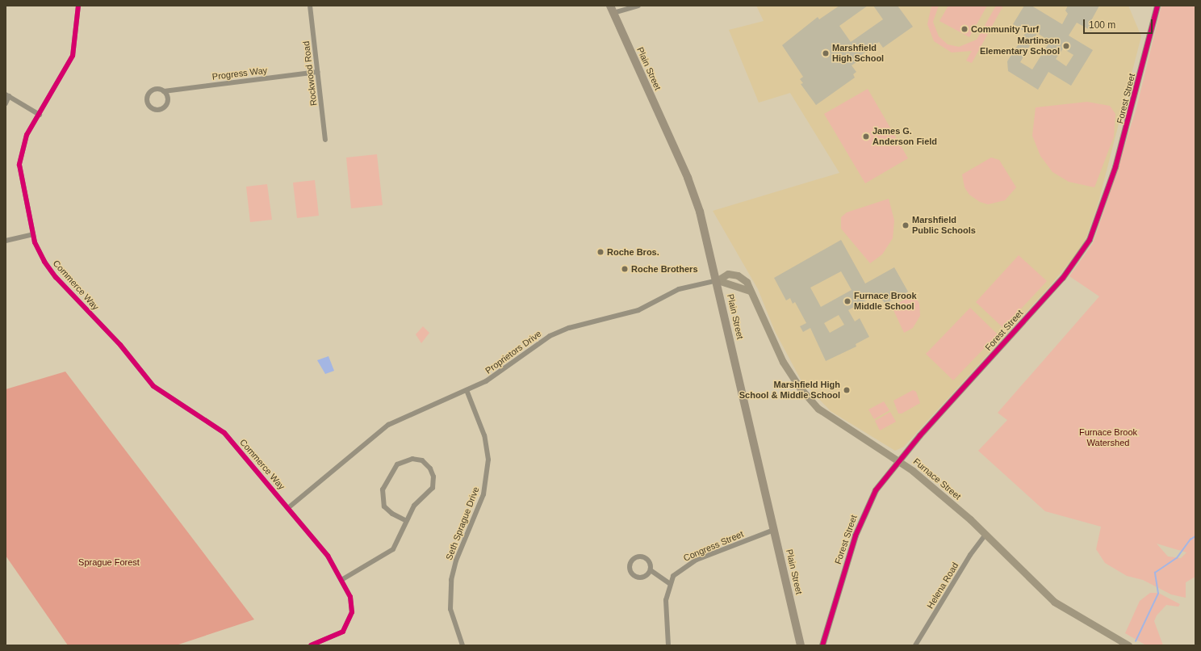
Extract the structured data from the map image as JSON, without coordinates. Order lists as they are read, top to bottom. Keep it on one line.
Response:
{"streets":{"main road":["Plain Street","Furnace Street"],"street":["Progress Way","Rockwood Road","Forest Street","Commerce Way","Proprietors Drive","Seth Sprague Drive","Congress Street","Helena Road"]},"crossings":[["Plain Street","Proprietors Drive"],["Plain Street","Furnace Street"],["Plain Street","Congress Street"],["Progress Way","Rockwood Road"],["Forest Street","Furnace Street"],["Commerce Way","Proprietors Drive"],["Proprietors Drive","Furnace Street"],["Proprietors Drive","Seth Sprague Drive"],["Furnace Street","Helena Road"]],"parks":["Furnace Brook Watershed","Sprague Forest"],"places":["Community Turf","Martinson Elementary School","Marshfield High School","James G. Anderson Field","Marshfield Public Schools","Roche Bros.","Roche Brothers","Furnace Brook Middle School","Marshfield High School & Middle School"],"scale_bar":"100 m"}
